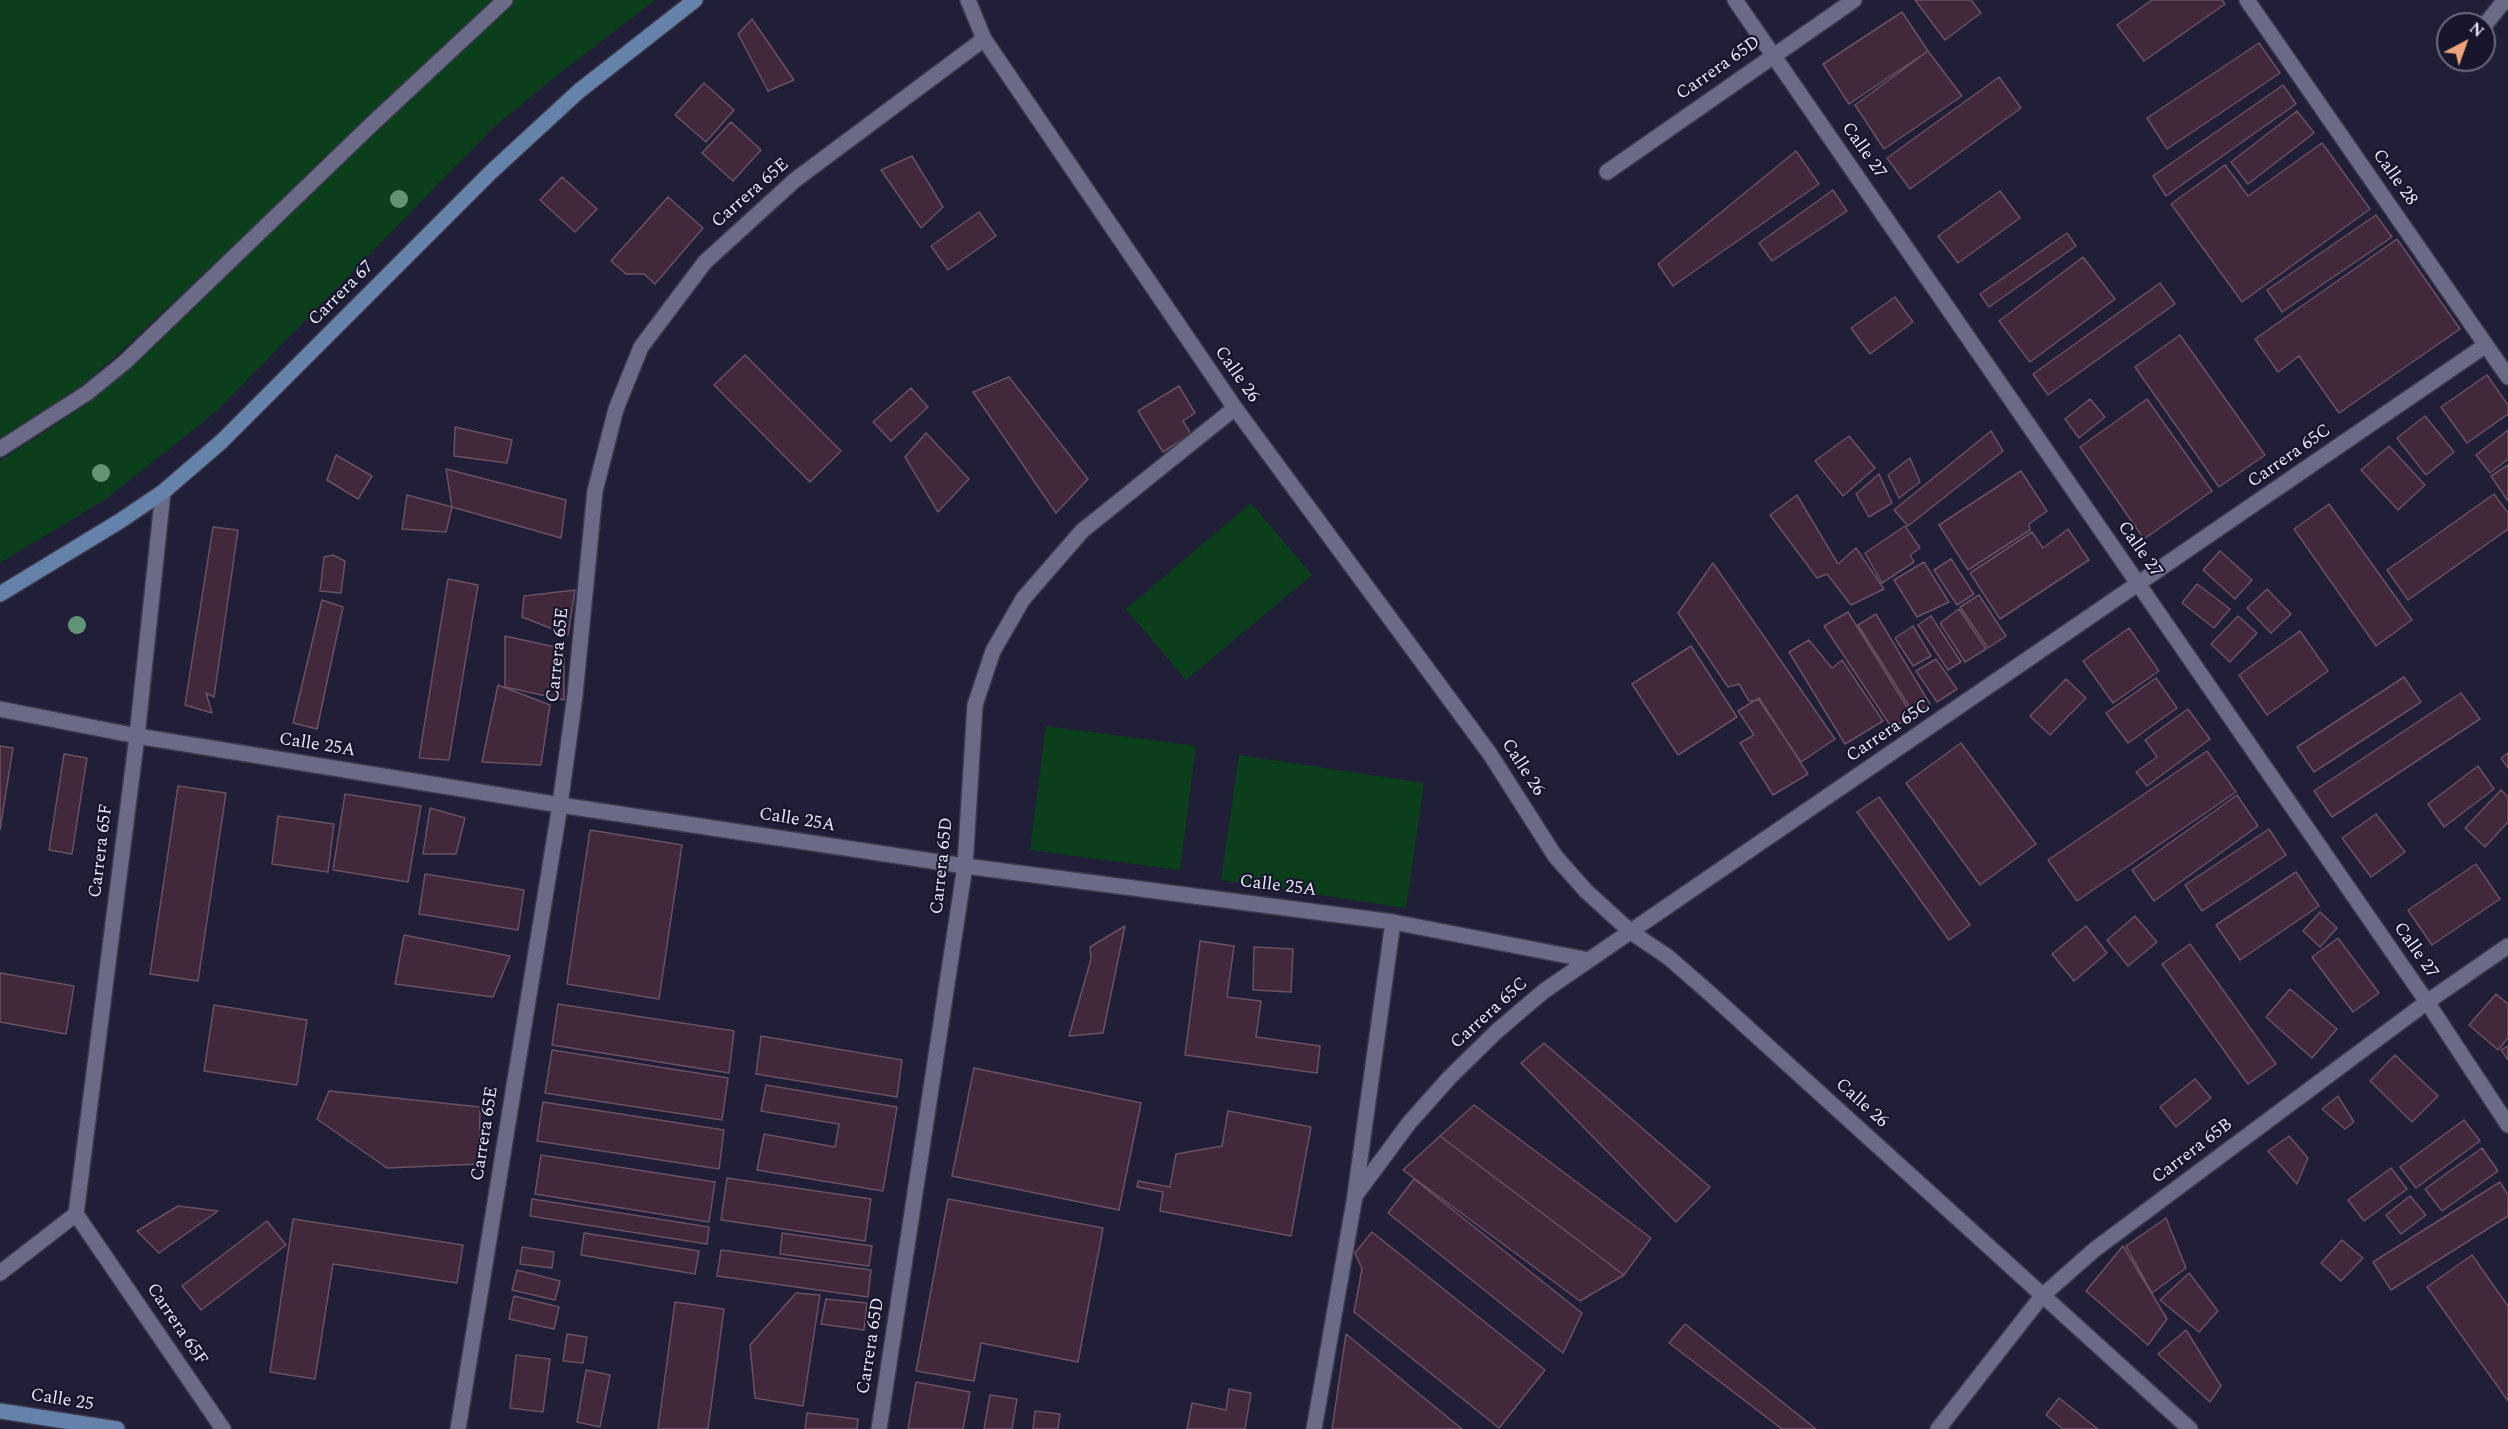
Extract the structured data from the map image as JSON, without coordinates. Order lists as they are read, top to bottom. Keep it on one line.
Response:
{"streets":{"street":["Carrera 65D","Calle 27","Calle 28","Carrera 65E","Carrera 67","Calle 26","Carrera 65C","Calle 25A","Carrera 65F","Carrera 65B","Calle 25"]},"crossings":[["Carrera 65D","Calle 27"],["Carrera 65D","Calle 26"],["Carrera 65D","Calle 25A"],["Calle 27","Carrera 65C"],["Calle 27","Carrera 65B"],["Calle 28","Carrera 65C"],["Carrera 65E","Calle 26"],["Carrera 65E","Calle 25A"],["Carrera 67","Carrera 65F"],["Calle 26","Carrera 65C"],["Calle 26","Carrera 65B"],["Carrera 65C","Calle 25A"],["Calle 25A","Carrera 65F"]],"north":"top right"}
